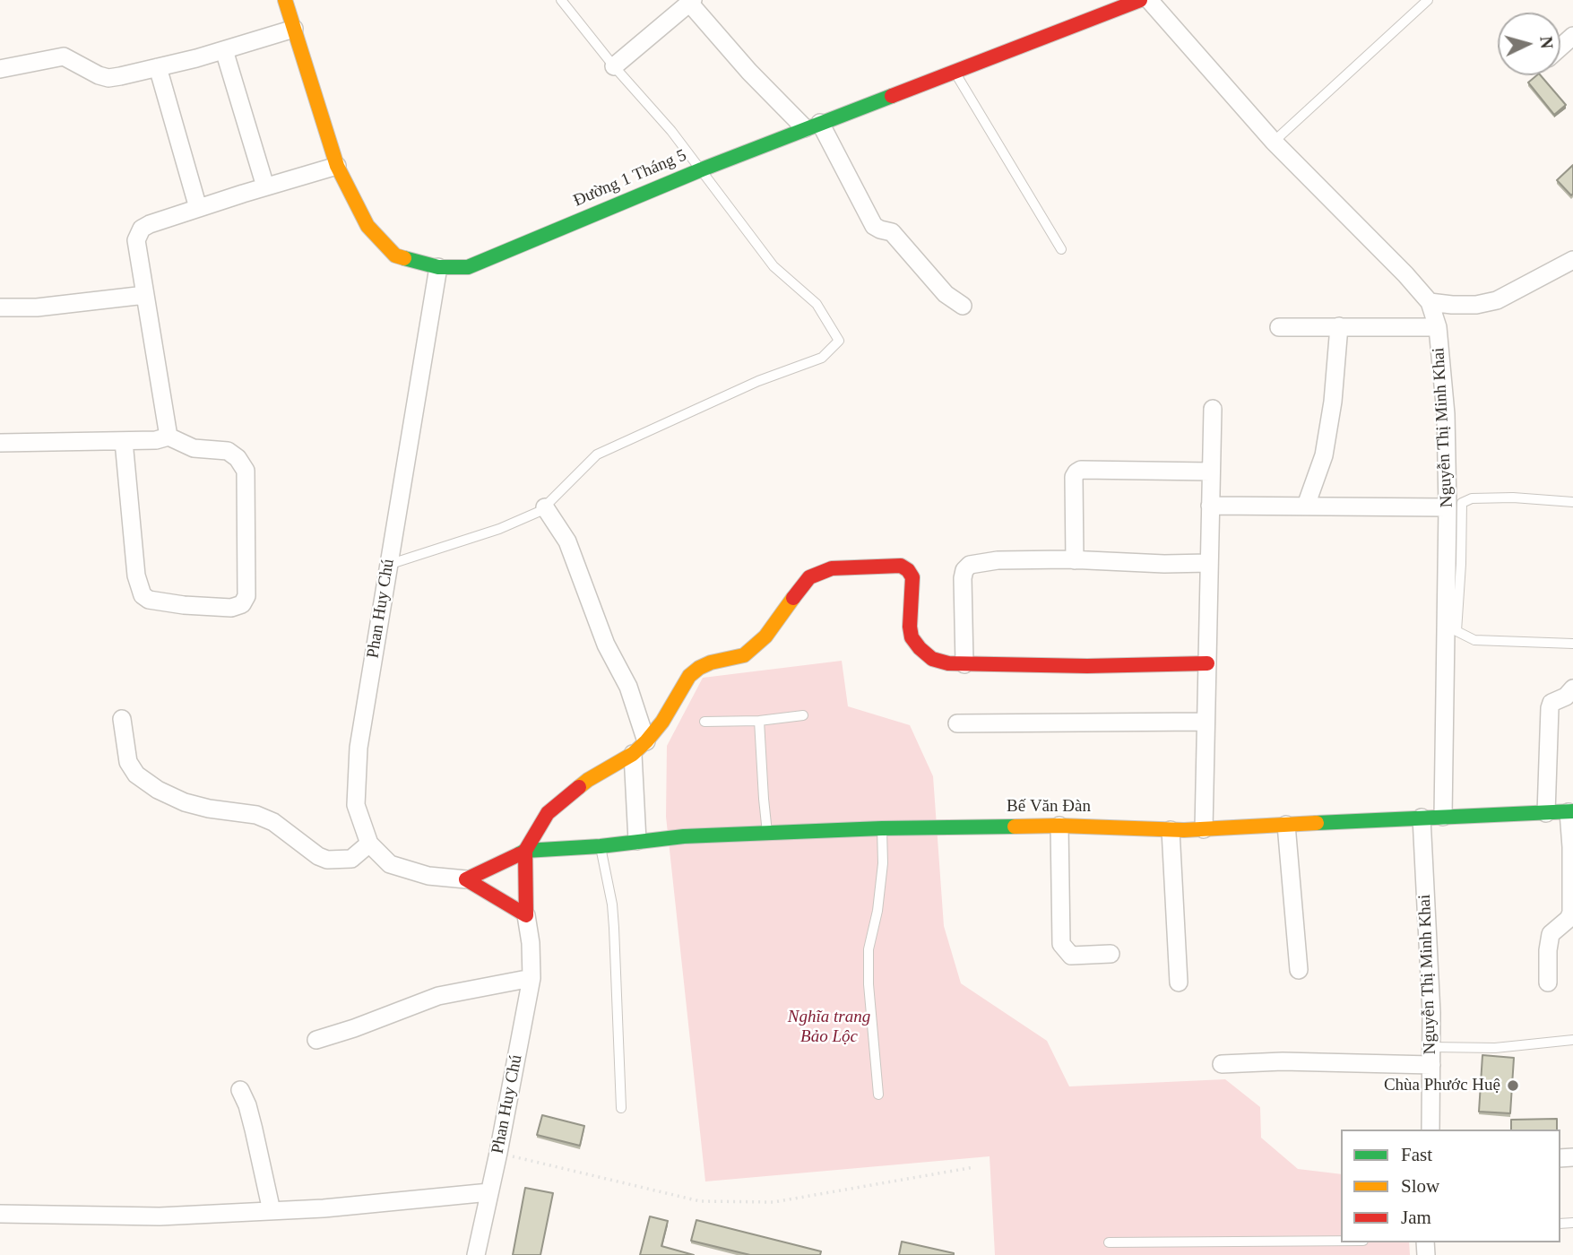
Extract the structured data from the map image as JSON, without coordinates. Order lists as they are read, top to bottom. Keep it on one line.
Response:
{"streets":{"street":["Đường 1 Tháng 5","Nguyễn Thị Minh Khai","Phan Huy Chú","Bế Văn Đàn"]},"crossings":[["Đường 1 Tháng 5","Phan Huy Chú"],["Nguyễn Thị Minh Khai","Bế Văn Đàn"]],"parks":["Nghĩa trang Bảo Lộc"],"places":["Chùa Phước Huệ"],"legend":["Fast","Slow","Jam"],"north":"right"}
